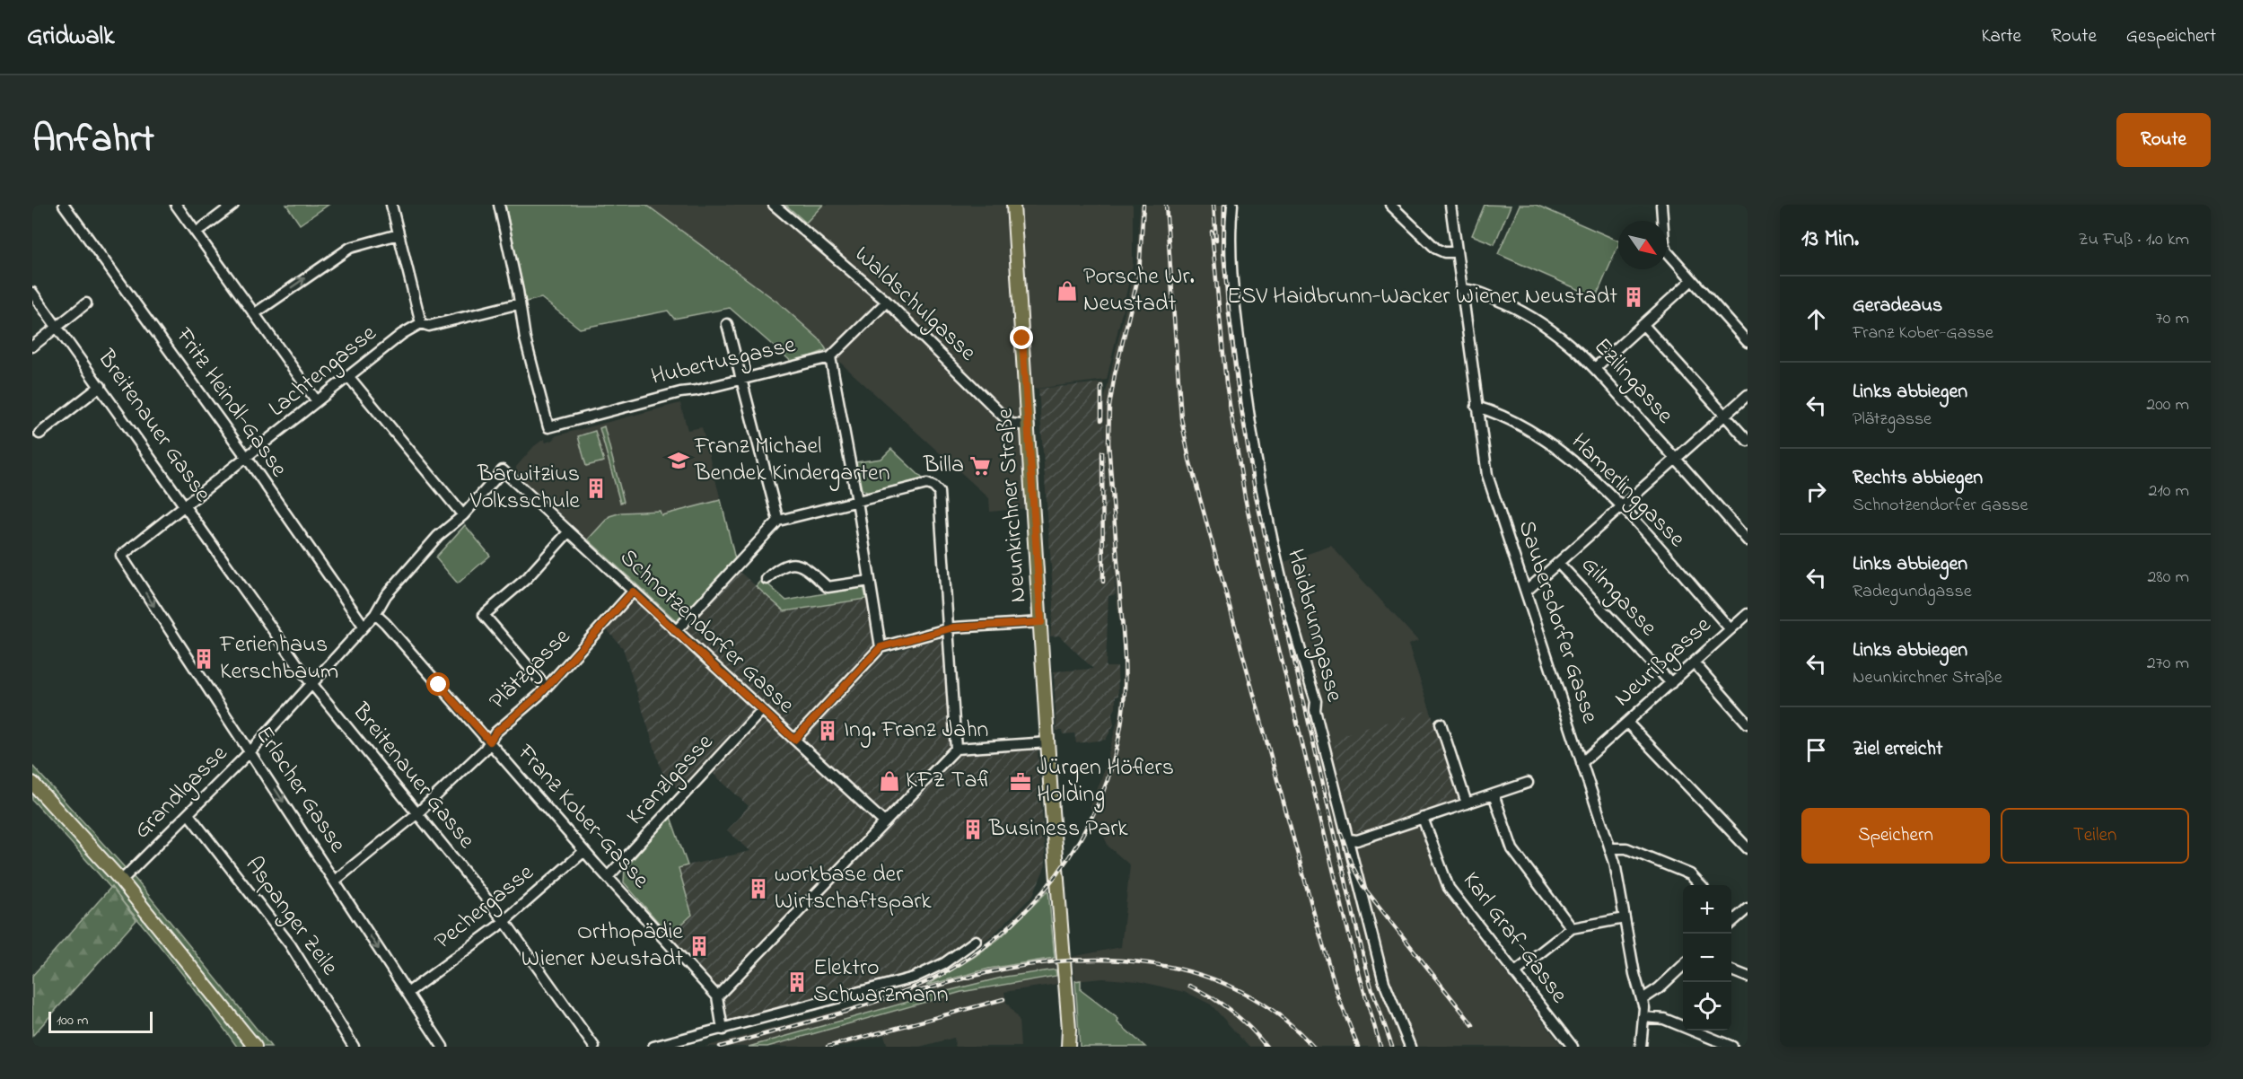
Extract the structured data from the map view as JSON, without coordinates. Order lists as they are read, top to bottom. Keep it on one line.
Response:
{"streets":{"main road":["Neunkirchner Straße"],"street":["Waldschulgasse","Hubertusgasse","Lachtengasse","Ezilingasse","Fritz Heindl-Gasse","Breitenauer Gasse","Hamerlinggasse","Gilmgasse","Saubersdorfer Gasse","Haidbrunngasse","Schnotzendorfer Gasse","Neurißgasse","Plätzgasse","Kranzlgasse","Erlacher Gasse","Grandlgasse","Franz Kober-Gasse","Pechergasse","Aspanger Zeile","Karl Graf-Gasse"]},"crossings":[["Waldschulgasse","Hubertusgasse"],["Waldschulgasse","Neunkirchner Straße"],["Hubertusgasse","Lachtengasse"],["Lachtengasse","Fritz Heindl-Gasse"],["Lachtengasse","Breitenauer Gasse"],["Lachtengasse","Erlacher Gasse"],["Ezilingasse","Saubersdorfer Gasse"],["Breitenauer Gasse","Plätzgasse"],["Breitenauer Gasse","Grandlgasse"],["Breitenauer Gasse","Pechergasse"],["Hamerlinggasse","Saubersdorfer Gasse"],["Hamerlinggasse","Neurißgasse"],["Gilmgasse","Neurißgasse"],["Saubersdorfer Gasse","Neurißgasse"],["Schnotzendorfer Gasse","Plätzgasse"],["Schnotzendorfer Gasse","Kranzlgasse"],["Plätzgasse","Erlacher Gasse"],["Plätzgasse","Franz Kober-Gasse"],["Kranzlgasse","Franz Kober-Gasse"],["Erlacher Gasse","Grandlgasse"],["Erlacher Gasse","Pechergasse"],["Grandlgasse","Aspanger Zeile"],["Franz Kober-Gasse","Pechergasse"]],"one_way":["Erlacher Gasse"],"places":{"shop":["Porsche Wr. Neustadt","KFZ Tafi"],"building":["ESV Haidbrunn-Wacker Wiener Neustadt","Barwitzius Volksschule","Ferienhaus Kerschbaum","Ing. Franz Jahn","Business Park","workbase der Wirtschaftspark","Orthopädie Wiener Neustadt","Elektro Schwarzmann"],"school or university":["Franz Michael Bendek Kindergarten"],"supermarket":["Billa"],"office":["Jürgen Höflers Holding"]},"scale_bar":"100 m","north":"bottom right","page":{"header":"Gridwalk","nav":["Karte","Route","Gespeichert"],"title":"Anfahrt","buttons":["Route",["Speichern","Teilen"]],"heading":["13 Min.","Zu Fuß · 1.0 km"],"list":[["Geradeaus","Franz Kober-Gasse","70 m"],["Links abbiegen","Plätzgasse","200 m"],["Rechts abbiegen","Schnotzendorfer Gasse","210 m"],["Links abbiegen","Radegundgasse","280 m"],["Links abbiegen","Neunkirchner Straße","270 m"],"Ziel erreicht"],"map_buttons":["+","−"],"scale":"100 m"}}
